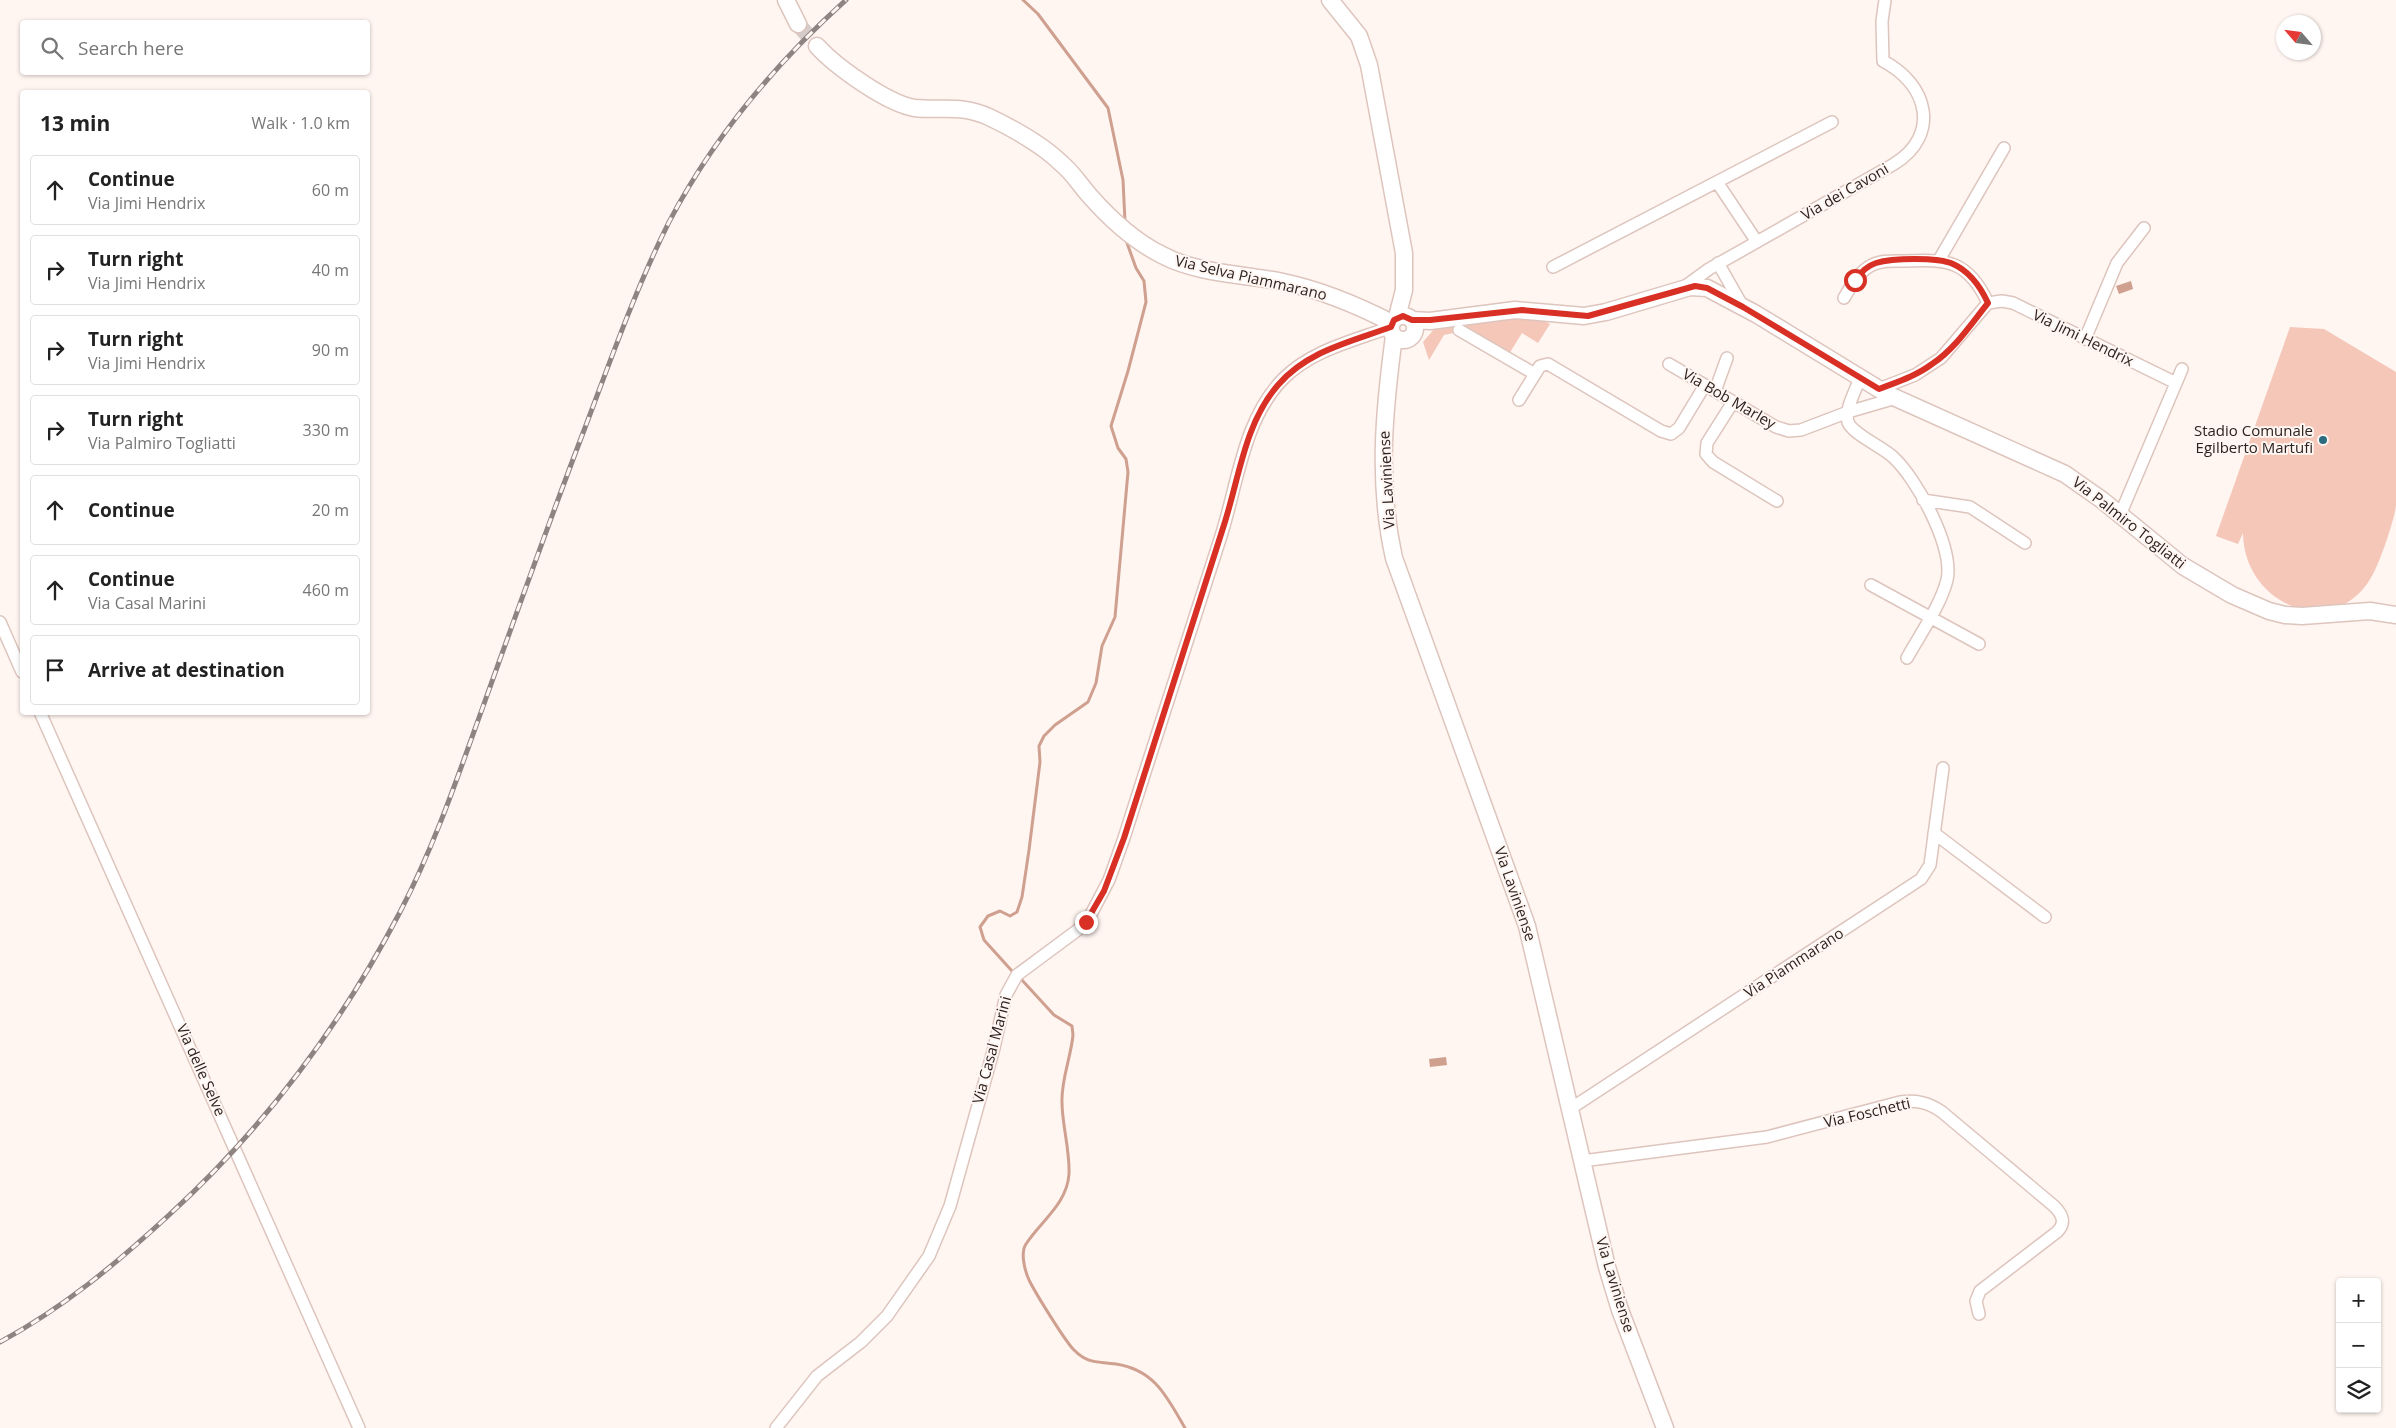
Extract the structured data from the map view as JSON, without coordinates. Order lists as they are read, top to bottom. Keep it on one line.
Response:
{"streets":{"street":["Via dei Cavoni","Via Selva Piammarano","Via Jimi Hendrix","Via Bob Marley","Via Laviniense","Via Palmiro Togliatti","Via Piammarano","Via Casal Marini","Via delle Selve","Via Foschetti"]},"crossings":[["Via dei Cavoni","Via Palmiro Togliatti"],["Via Selva Piammarano","Via Laviniense"],["Via Selva Piammarano","Via Palmiro Togliatti"],["Via Selva Piammarano","Via Casal Marini"],["Via Bob Marley","Via Palmiro Togliatti"],["Via Laviniense","Via Palmiro Togliatti"],["Via Laviniense","Via Piammarano"],["Via Laviniense","Via Casal Marini"],["Via Laviniense","Via Foschetti"],["Via Palmiro Togliatti","Via Casal Marini"]],"places":["Stadio Comunale Egilberto Martufi"],"north":"top left","page":{"search":"Search here","heading":["13 min","Walk · 1.0 km"],"list":[["Continue","Via Jimi Hendrix","60 m"],["Turn right","Via Jimi Hendrix","40 m"],["Turn right","Via Jimi Hendrix","90 m"],["Turn right","Via Palmiro Togliatti","330 m"],["Continue","20 m"],["Continue","Via Casal Marini","460 m"],"Arrive at destination"],"map_buttons":["+","−"]}}
